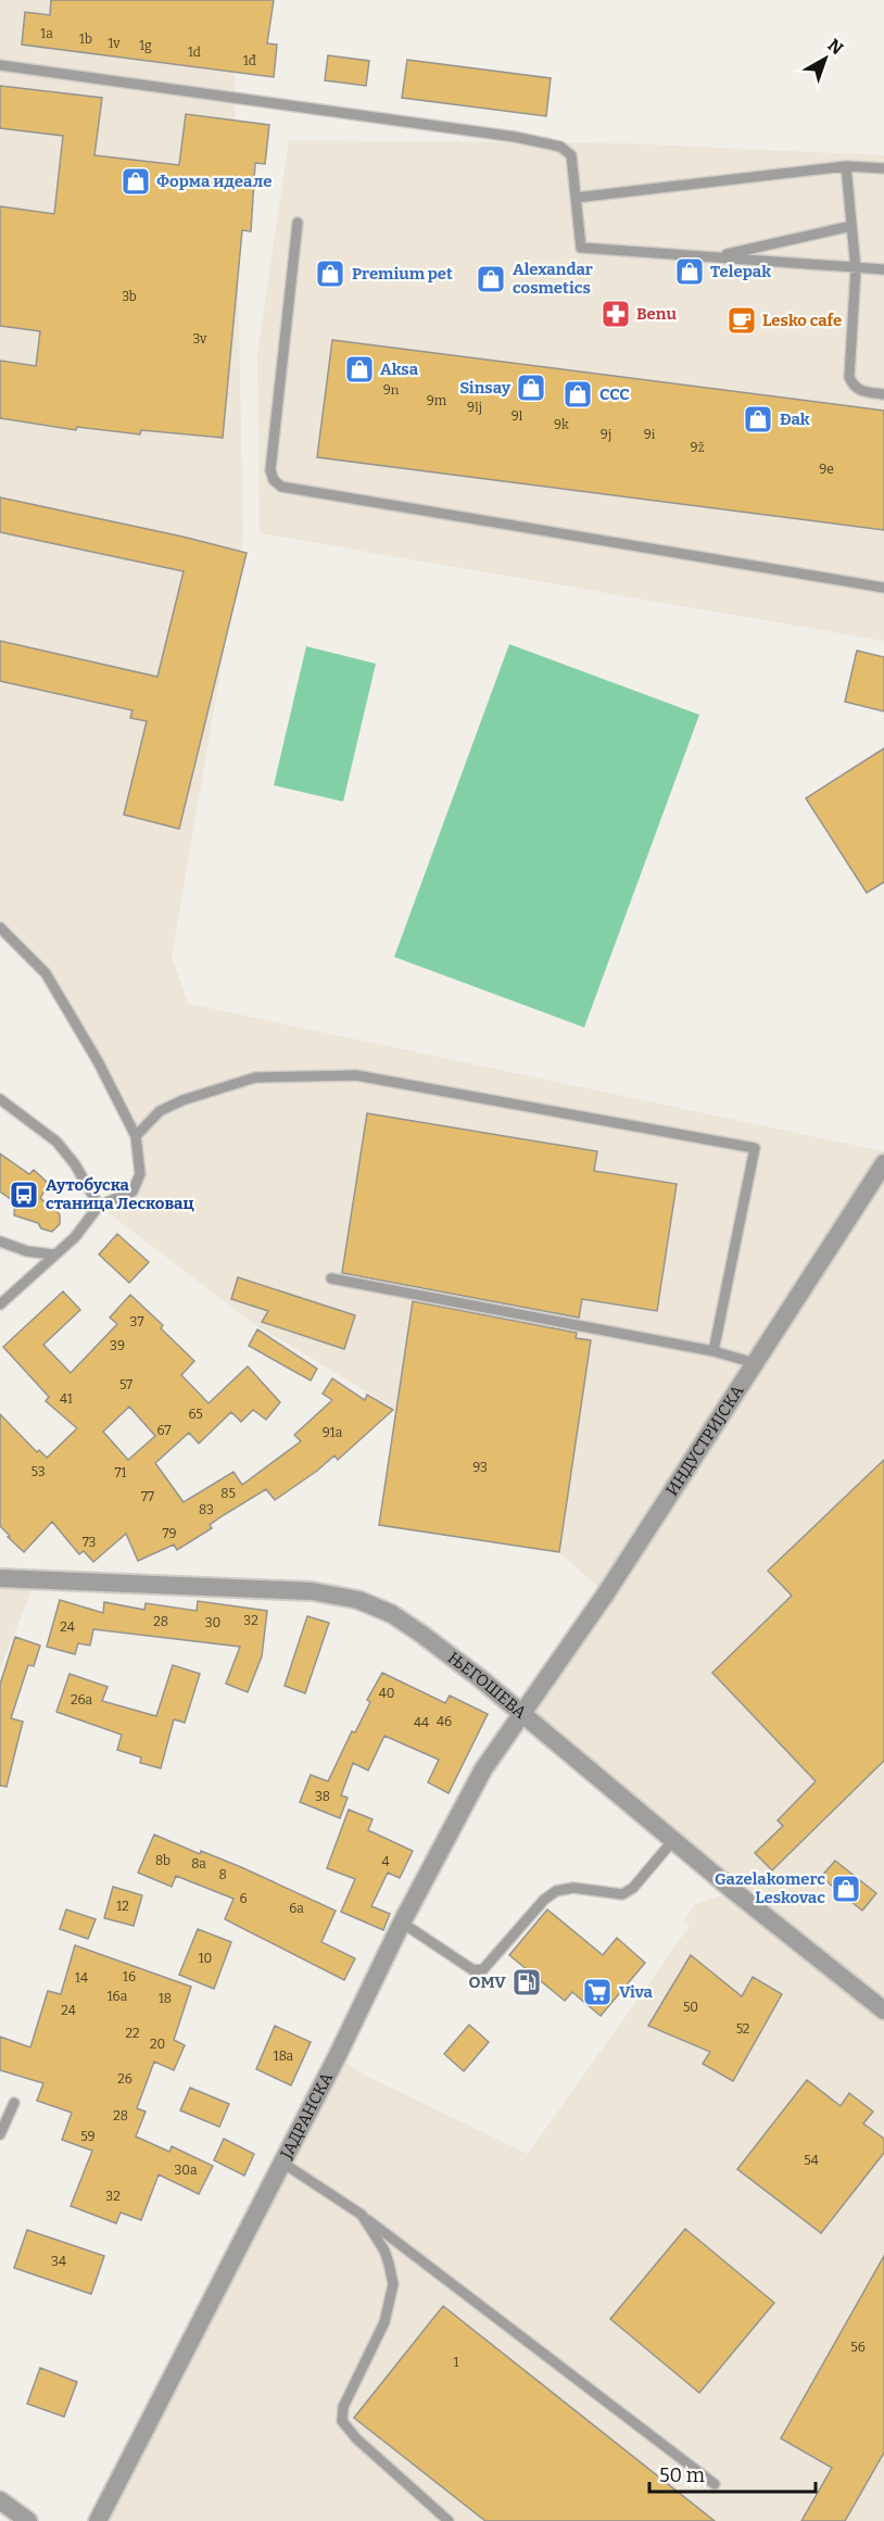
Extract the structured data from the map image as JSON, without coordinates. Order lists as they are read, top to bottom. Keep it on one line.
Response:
{"streets":{"street":["ИНДУСТРИЈСКА","ЊЕГОШЕВА","ЈАДРАНСКА"]},"crossings":[["ИНДУСТРИЈСКА","ЊЕГОШЕВА"],["ИНДУСТРИЈСКА","ЈАДРАНСКА"],["ЊЕГОШЕВА","ЈАДРАНСКА"]],"places":{"shop":["Форма идеале","Telepak","Premium pet","Alexandar cosmetics","Aksa","Sinsay","CCC","Đak","Gazelakomerc Leskovac"],"pharmacy":["Benu"],"cafe":["Lesko cafe"],"bus stop":["Аутобуска станица Лесковац"],"fuel station":["OMV"],"supermarket":["Viva"]},"house_numbers":["1a","1b","1v","1g","1d","1đ","3b","3v","9n","9m","9lj","9l","9k","9j","9i","9ž","9e","37","39","57","41","65","67","91a","93","53","71","85","77","83","79","73","32","28","30","24","40","26a","46","44","38","8b","4","8a","8","6","12","6a","10","16","14","16a","18","50","24","52","22","20","18a","26","28","59","54","30a","32","34","56","1"],"scale_bar":"50 m","north":"top right"}
